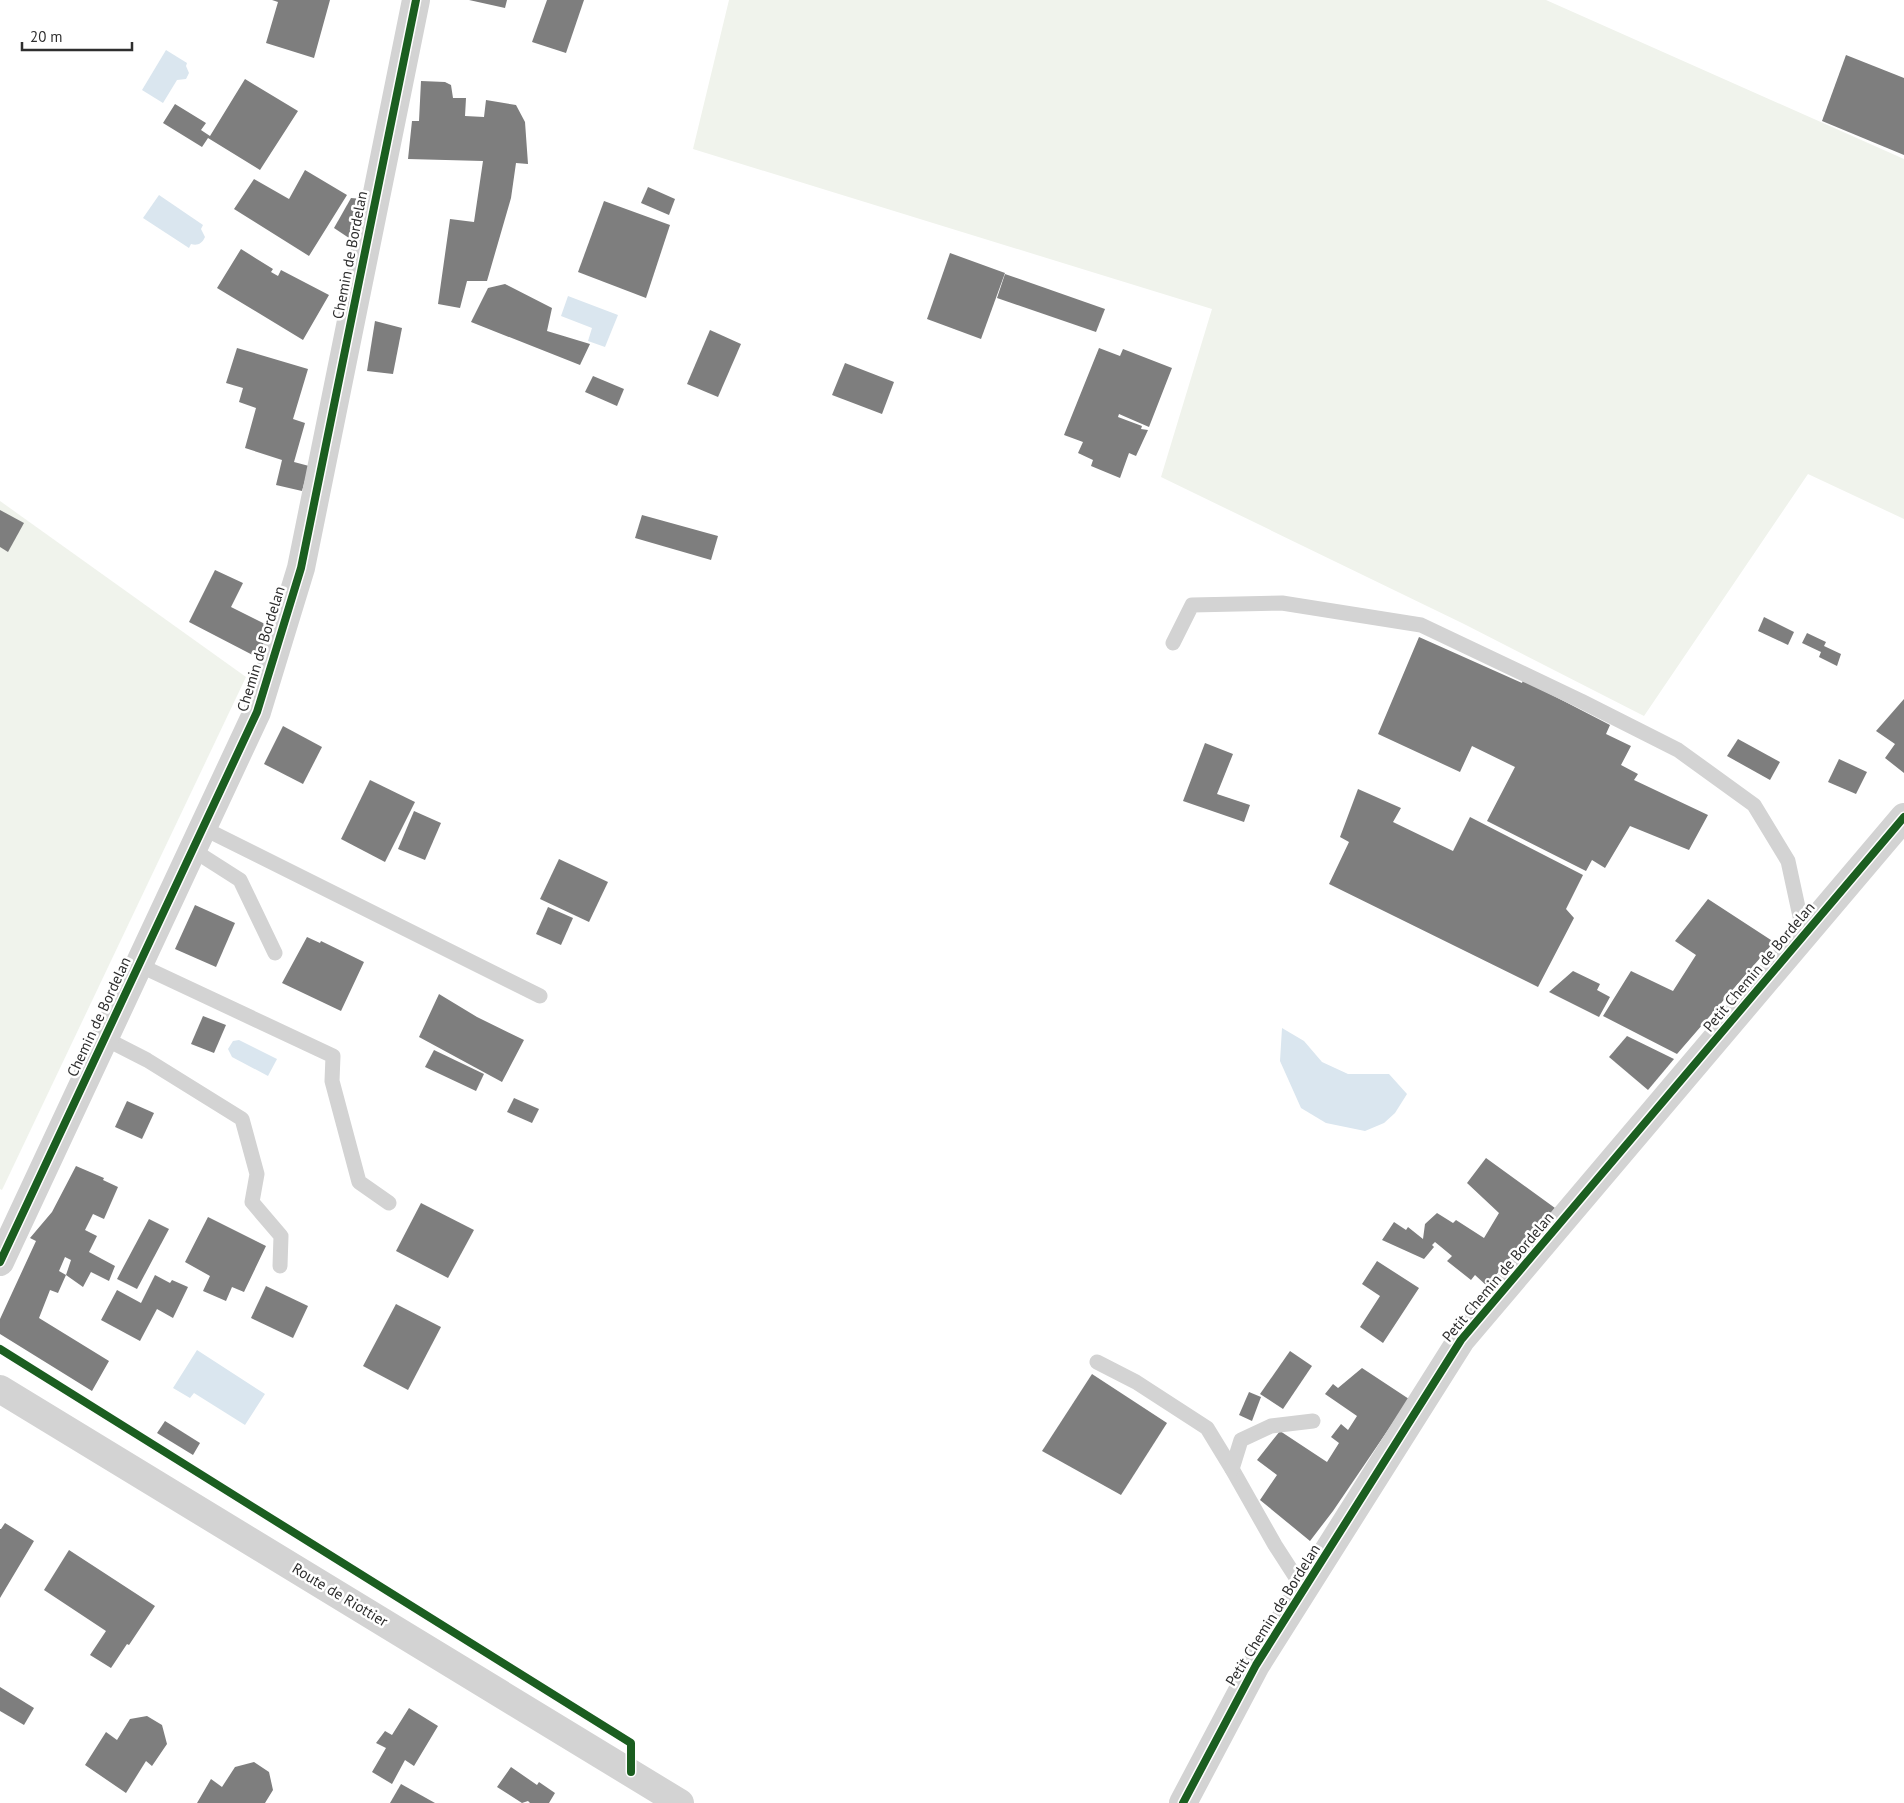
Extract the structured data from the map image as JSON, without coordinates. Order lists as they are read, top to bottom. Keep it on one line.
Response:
{"streets":{"street":["Chemin de Bordelan","Petit Chemin de Bordelan","Route de Riottier"]},"scale_bar":"20 m"}
